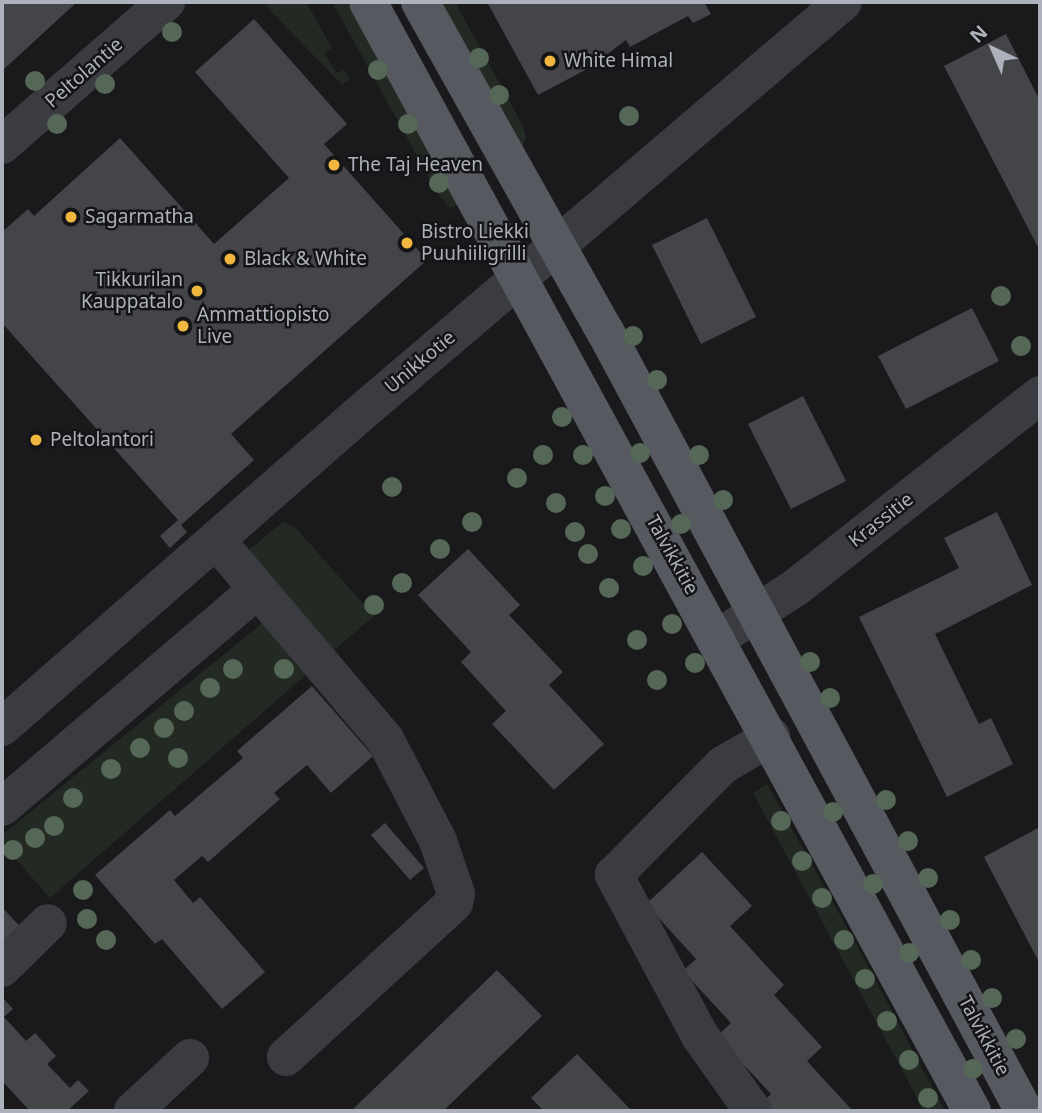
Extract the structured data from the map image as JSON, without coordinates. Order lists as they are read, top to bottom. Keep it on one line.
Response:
{"streets":{"main road":["Talvikkitie"],"street":["Peltolantie","Unikkotie","Krassitie"]},"crossings":[["Unikkotie","Talvikkitie"],["Krassitie","Talvikkitie"]],"places":["White Himal","The Taj Heaven","Sagarmatha","Bistro Liekki Puuhiiligrilli","Black & White","Tikkurilan Kauppatalo","Ammattiopisto Live","Peltolantori"],"north":"top left"}
